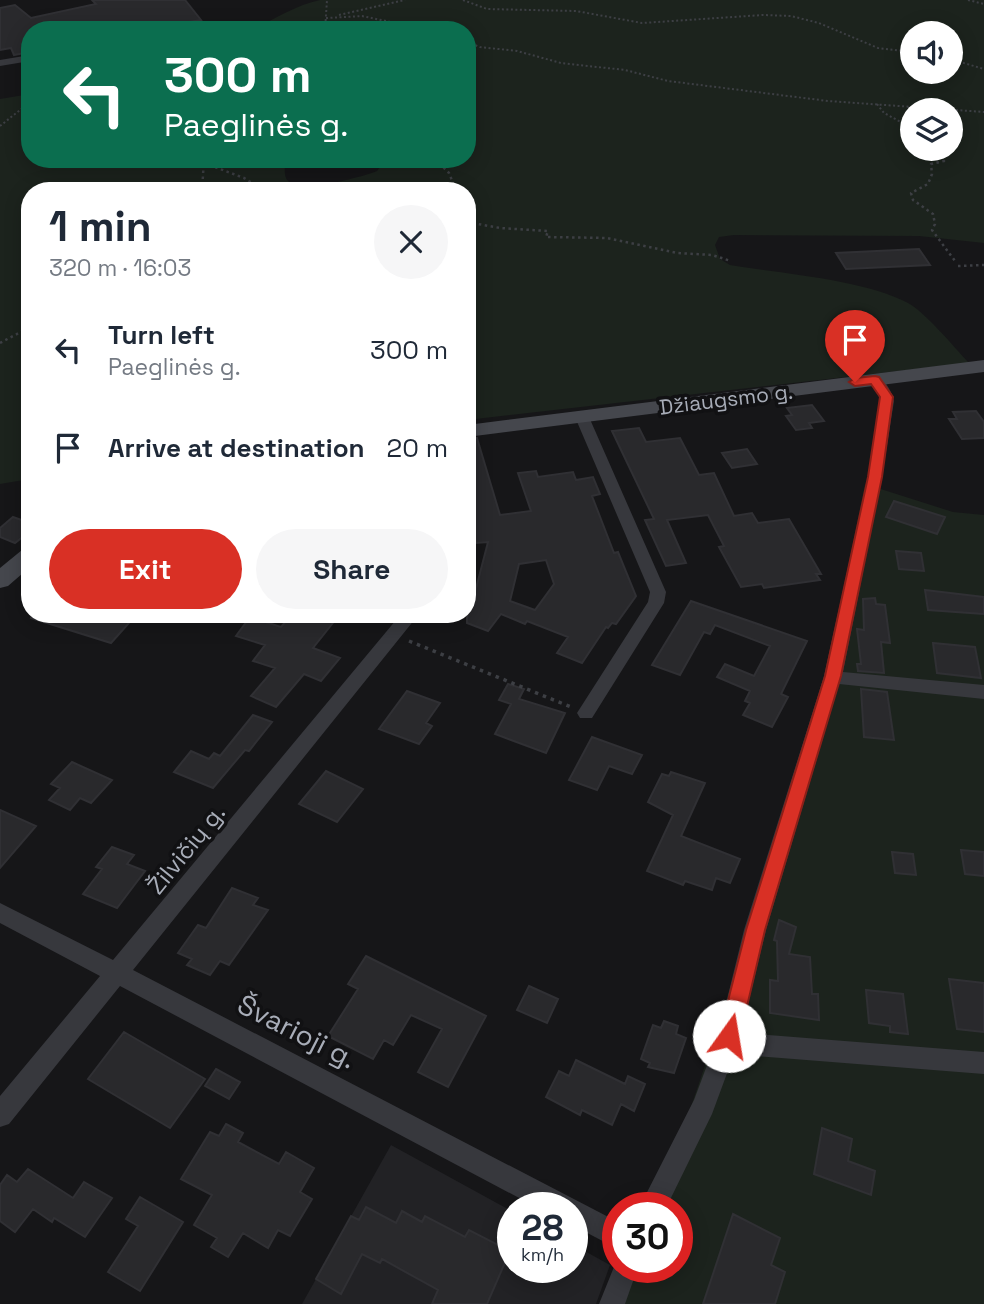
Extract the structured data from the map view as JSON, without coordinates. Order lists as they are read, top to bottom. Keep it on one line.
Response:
{"streets":{"street":["Džiaugsmo g.","Žilvičių g.","Švarioji g."]},"crossings":[["Žilvičių g.","Švarioji g."]],"page":{"turn":["300 m","Paeglinės g."],"heading":["1 min","320 m · 16:03"],"list":[{"name":"Turn left","note":"Paeglinės g.","value":"300 m"},{"name":"Arrive at destination","value":"20 m"}],"buttons":["Exit","Share"],"speed":"28 km/h","limit":"30"}}
